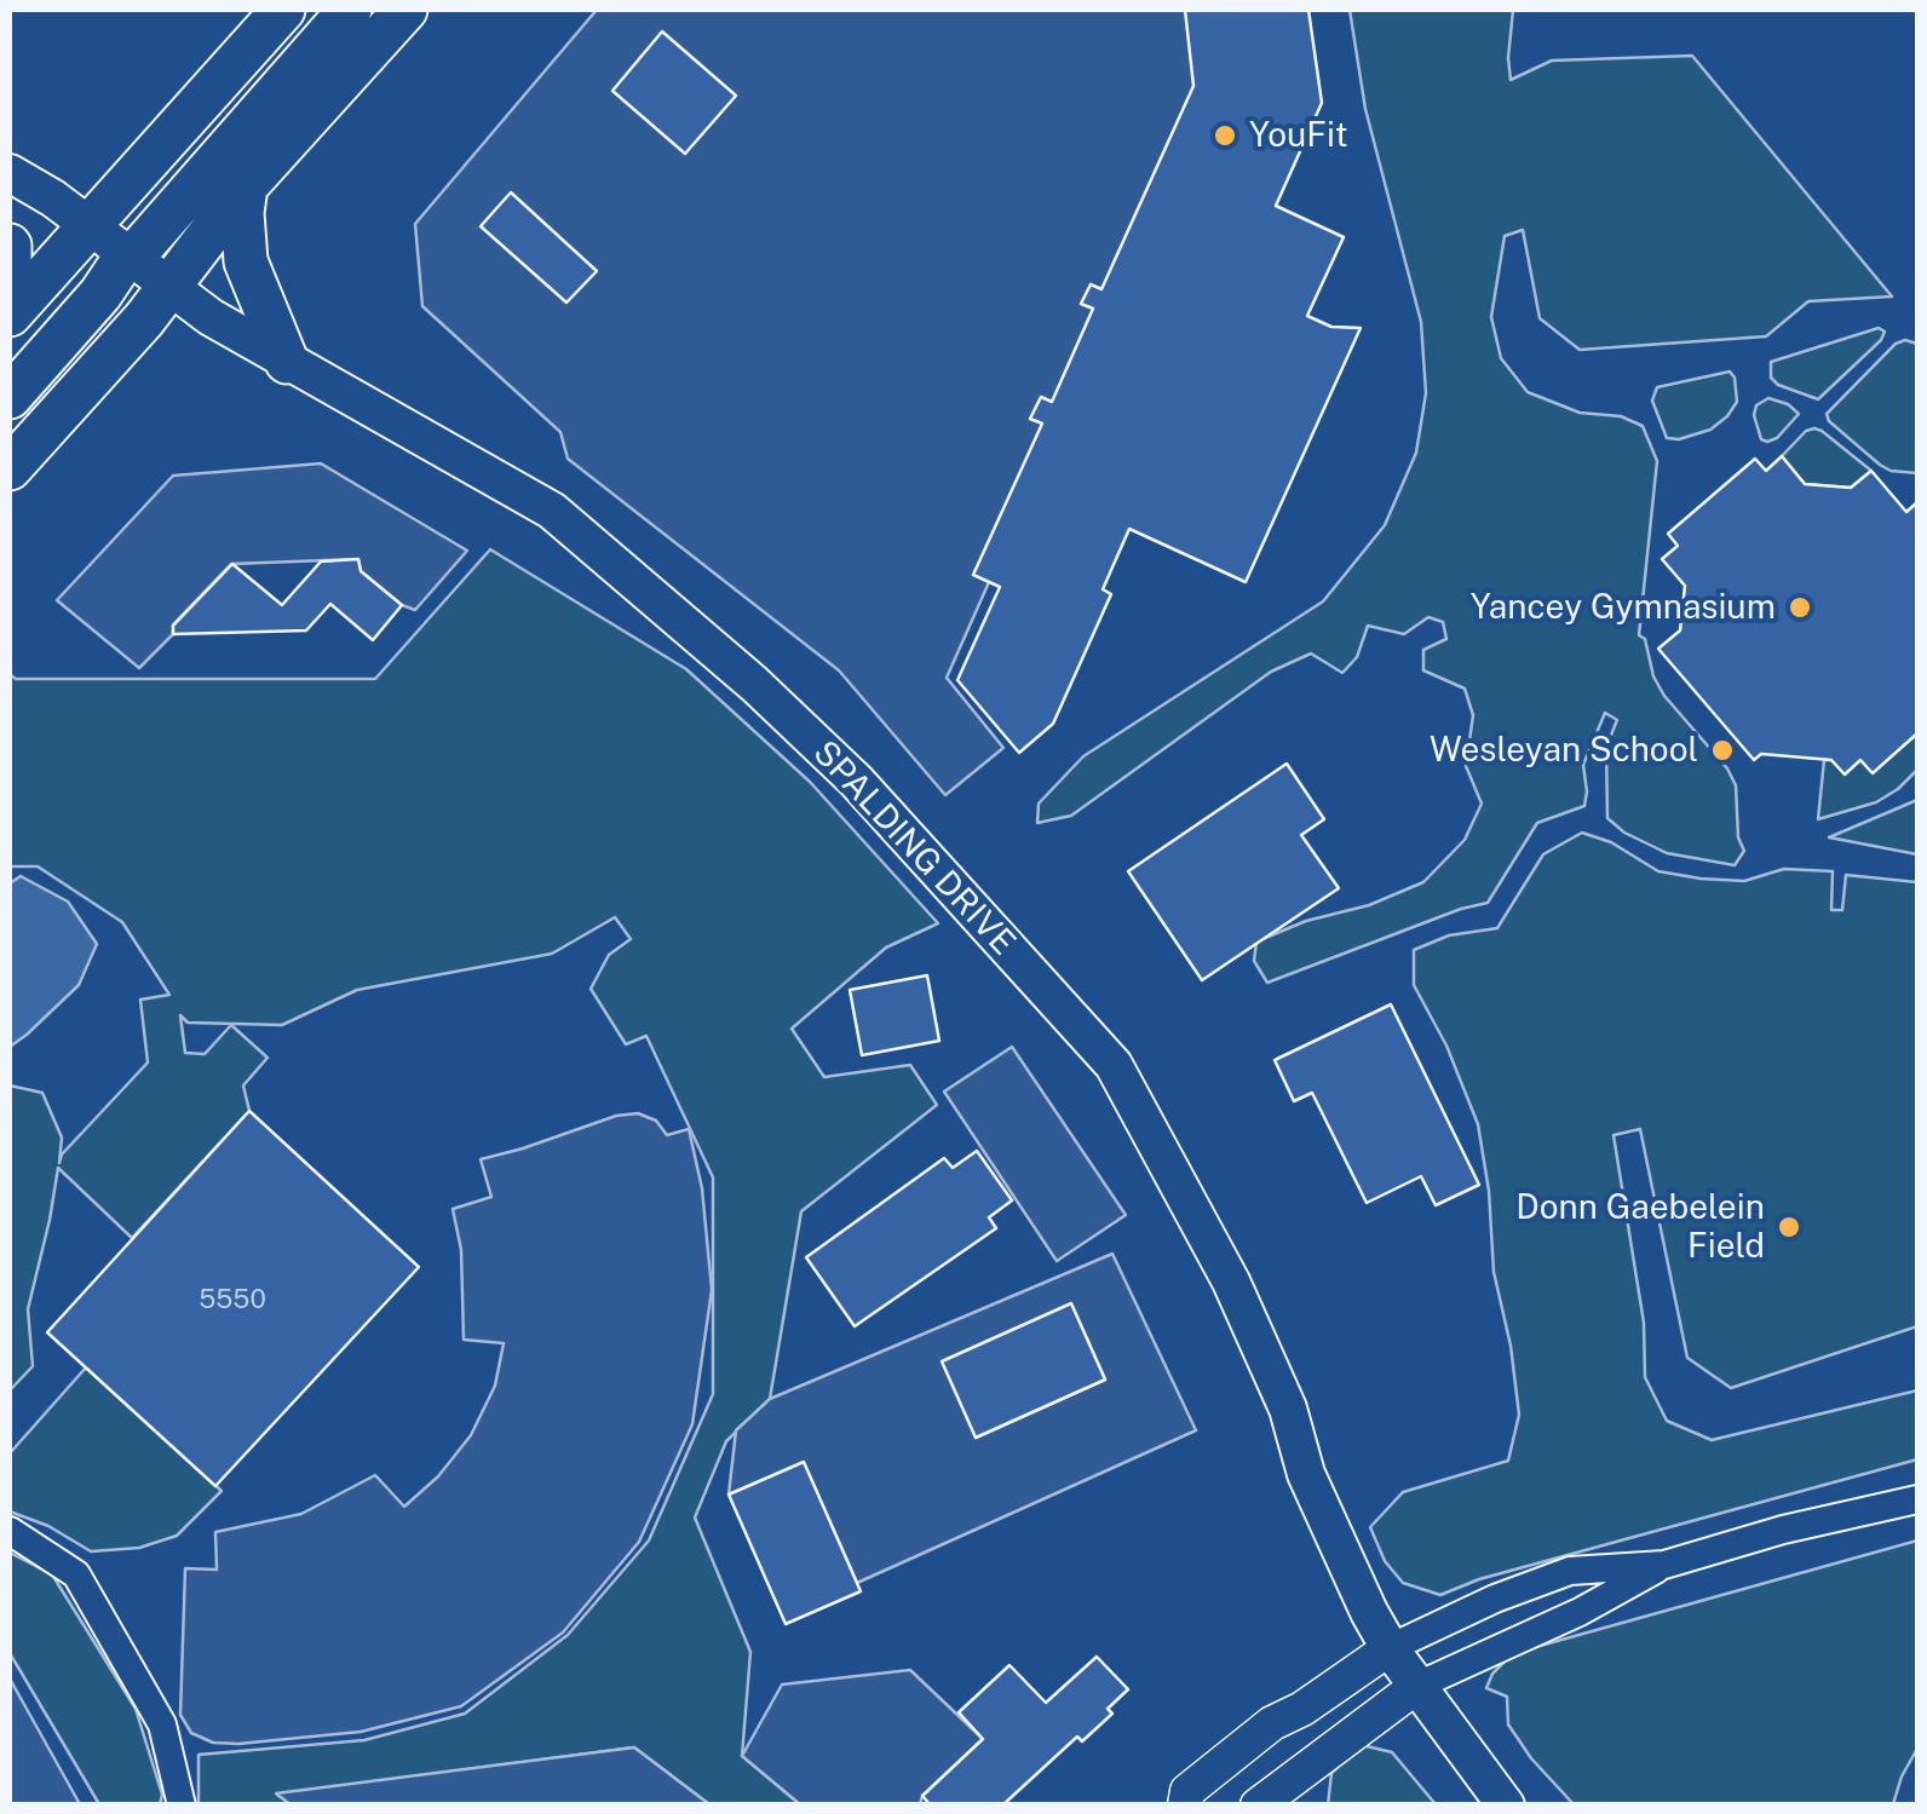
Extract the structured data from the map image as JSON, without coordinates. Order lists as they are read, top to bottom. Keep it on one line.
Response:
{"streets":{"main road":["SPALDING DRIVE"]},"places":["YouFit","Yancey Gymnasium","Wesleyan School","Donn Gaebelein Field"],"house_numbers":["5550"]}
